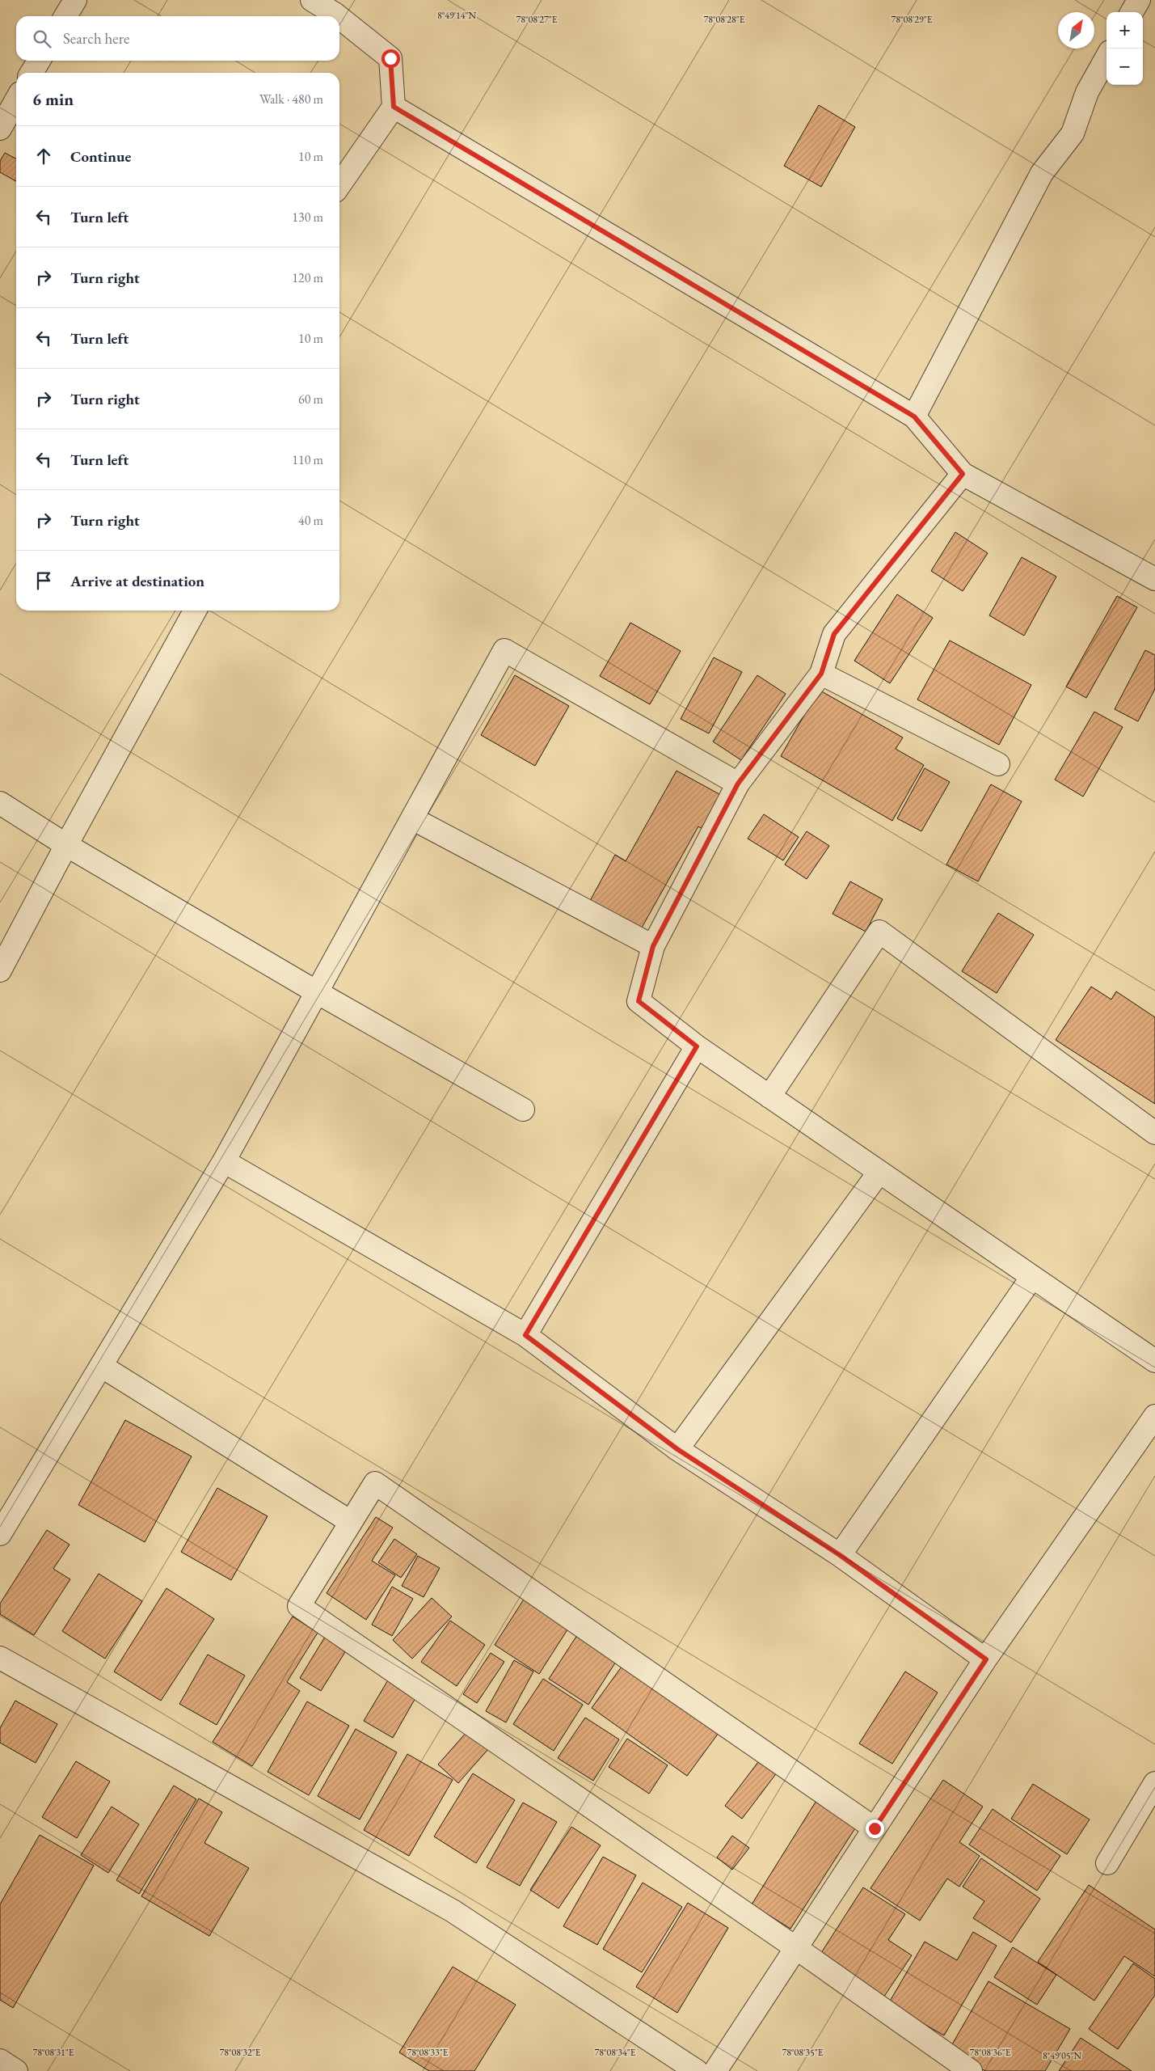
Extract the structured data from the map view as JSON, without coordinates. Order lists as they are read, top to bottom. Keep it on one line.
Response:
{"north":"top right","page":{"map_buttons":["+","−"],"search":"Search here","heading":["6 min","Walk · 480 m"],"list":[["Continue","10 m"],["Turn left","130 m"],["Turn right","120 m"],["Turn left","10 m"],["Turn right","60 m"],["Turn left","110 m"],["Turn right","40 m"],"Arrive at destination"]},"coordinates":["8°49'14\"N","78°08'27\"E","78°08'28\"E","78°08'29\"E","78°08'31\"E","78°08'32\"E","78°08'33\"E","78°08'34\"E","78°08'35\"E","78°08'36\"E","8°49'05\"N"]}
